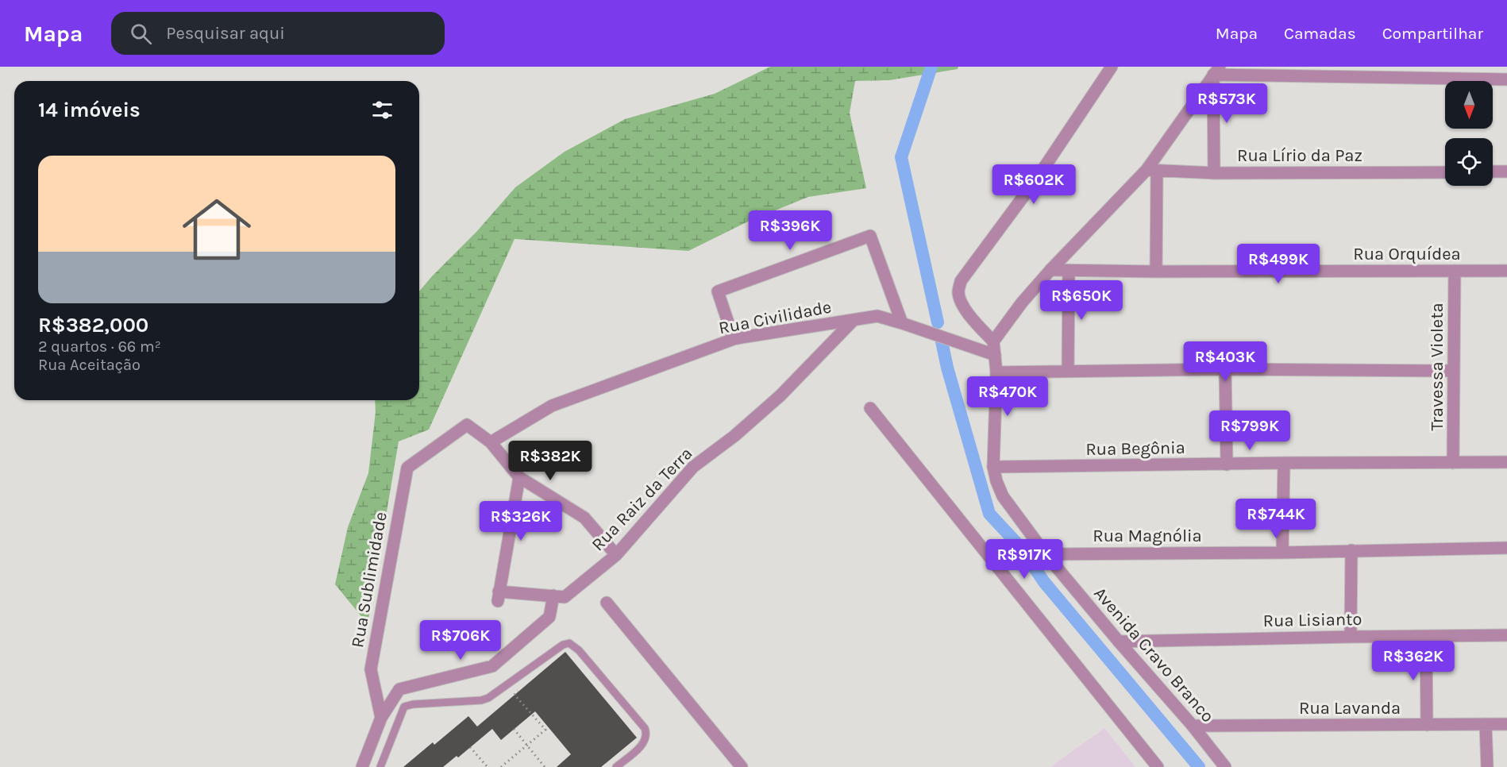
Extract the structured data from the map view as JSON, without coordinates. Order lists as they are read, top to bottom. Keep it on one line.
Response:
{"streets":{"street":["Rua Lírio da Paz","Rua Orquídea","Rua Civilidade","Travessa Violeta","Rua Begônia","Rua Raiz da Terra","Rua Magnólia","Rua Sublimidade","Rua Lisianto","Avenida Cravo Branco","Rua Lavanda"]},"crossings":[["Rua Orquídea","Travessa Violeta"],["Rua Civilidade","Rua Raiz da Terra"],["Rua Civilidade","Rua Sublimidade"],["Rua Civilidade","Avenida Cravo Branco"],["Travessa Violeta","Rua Begônia"],["Rua Begônia","Avenida Cravo Branco"],["Rua Magnólia","Avenida Cravo Branco"],["Rua Lisianto","Avenida Cravo Branco"],["Avenida Cravo Branco","Rua Lavanda"]],"north":"bottom","page":{"header":"Mapa","search":"Pesquisar aqui","nav":["Mapa","Camadas","Compartilhar"],"heading":"14 imóveis","price":["R$573K","R$602K","R$396K","R$499K","R$650K","R$403K","R$470K","R$799K","R$382K","R$744K","R$326K","R$917K","R$706K","R$362K"],"list":[{"name":"R$382,000","note":"2 quartos · 66 m² · Rua Aceitação"}]}}
